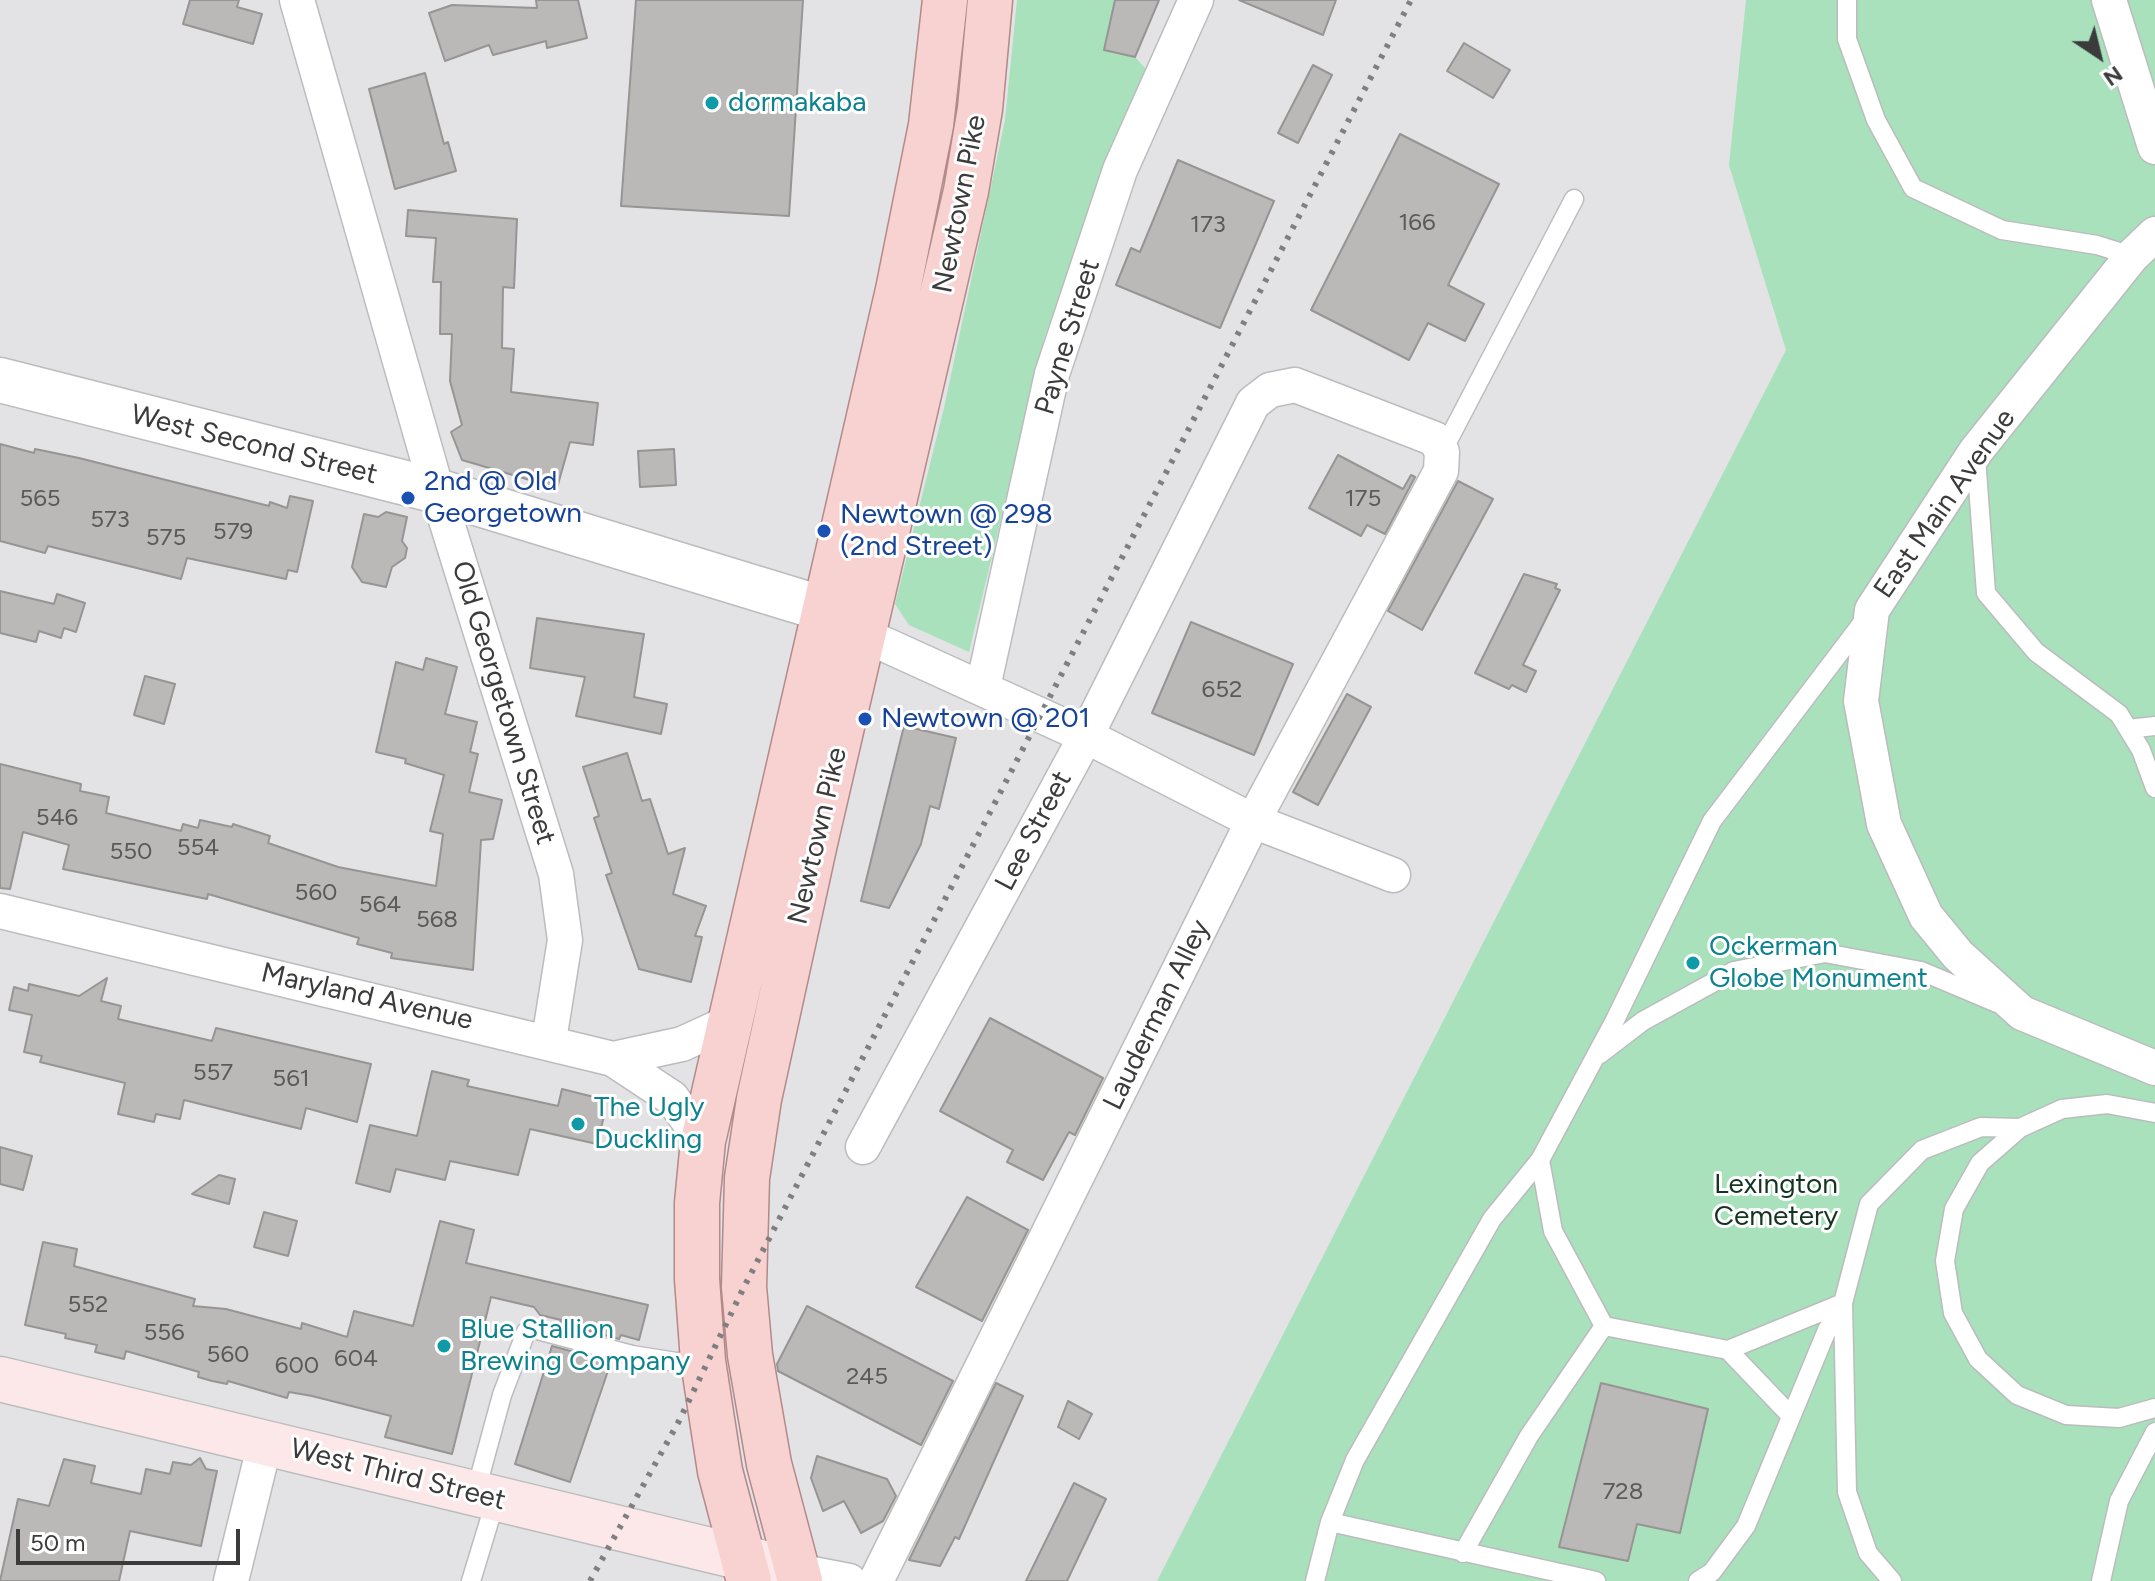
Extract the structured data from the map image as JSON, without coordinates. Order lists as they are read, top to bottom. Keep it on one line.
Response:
{"streets":{"main road":["Newtown Pike","West Third Street"],"street":["Payne Street","West Second Street","East Main Avenue","Old Georgetown Street","Lee Street","Maryland Avenue","Lauderman Alley"]},"crossings":[["Newtown Pike","West Second Street"],["Newtown Pike","Maryland Avenue"],["Newtown Pike","West Third Street"],["Payne Street","West Second Street"],["West Second Street","Old Georgetown Street"],["West Second Street","Lee Street"],["West Second Street","Lauderman Alley"],["Old Georgetown Street","Maryland Avenue"],["Lee Street","Lauderman Alley"]],"parks":["Lexington Cemetery"],"places":["dormakaba","2nd @ Old Georgetown","Newtown @ 298 (2nd Street)","Newtown @ 201","Ockerman Globe Monument","The Ugly Duckling","Blue Stallion Brewing Company"],"house_numbers":["166","173","565","175","573","579","575","652","546","554","550","560","564","568","557","561","552","556","560","604","600","245","728"],"scale_bar":"50 m","north":"bottom right"}
